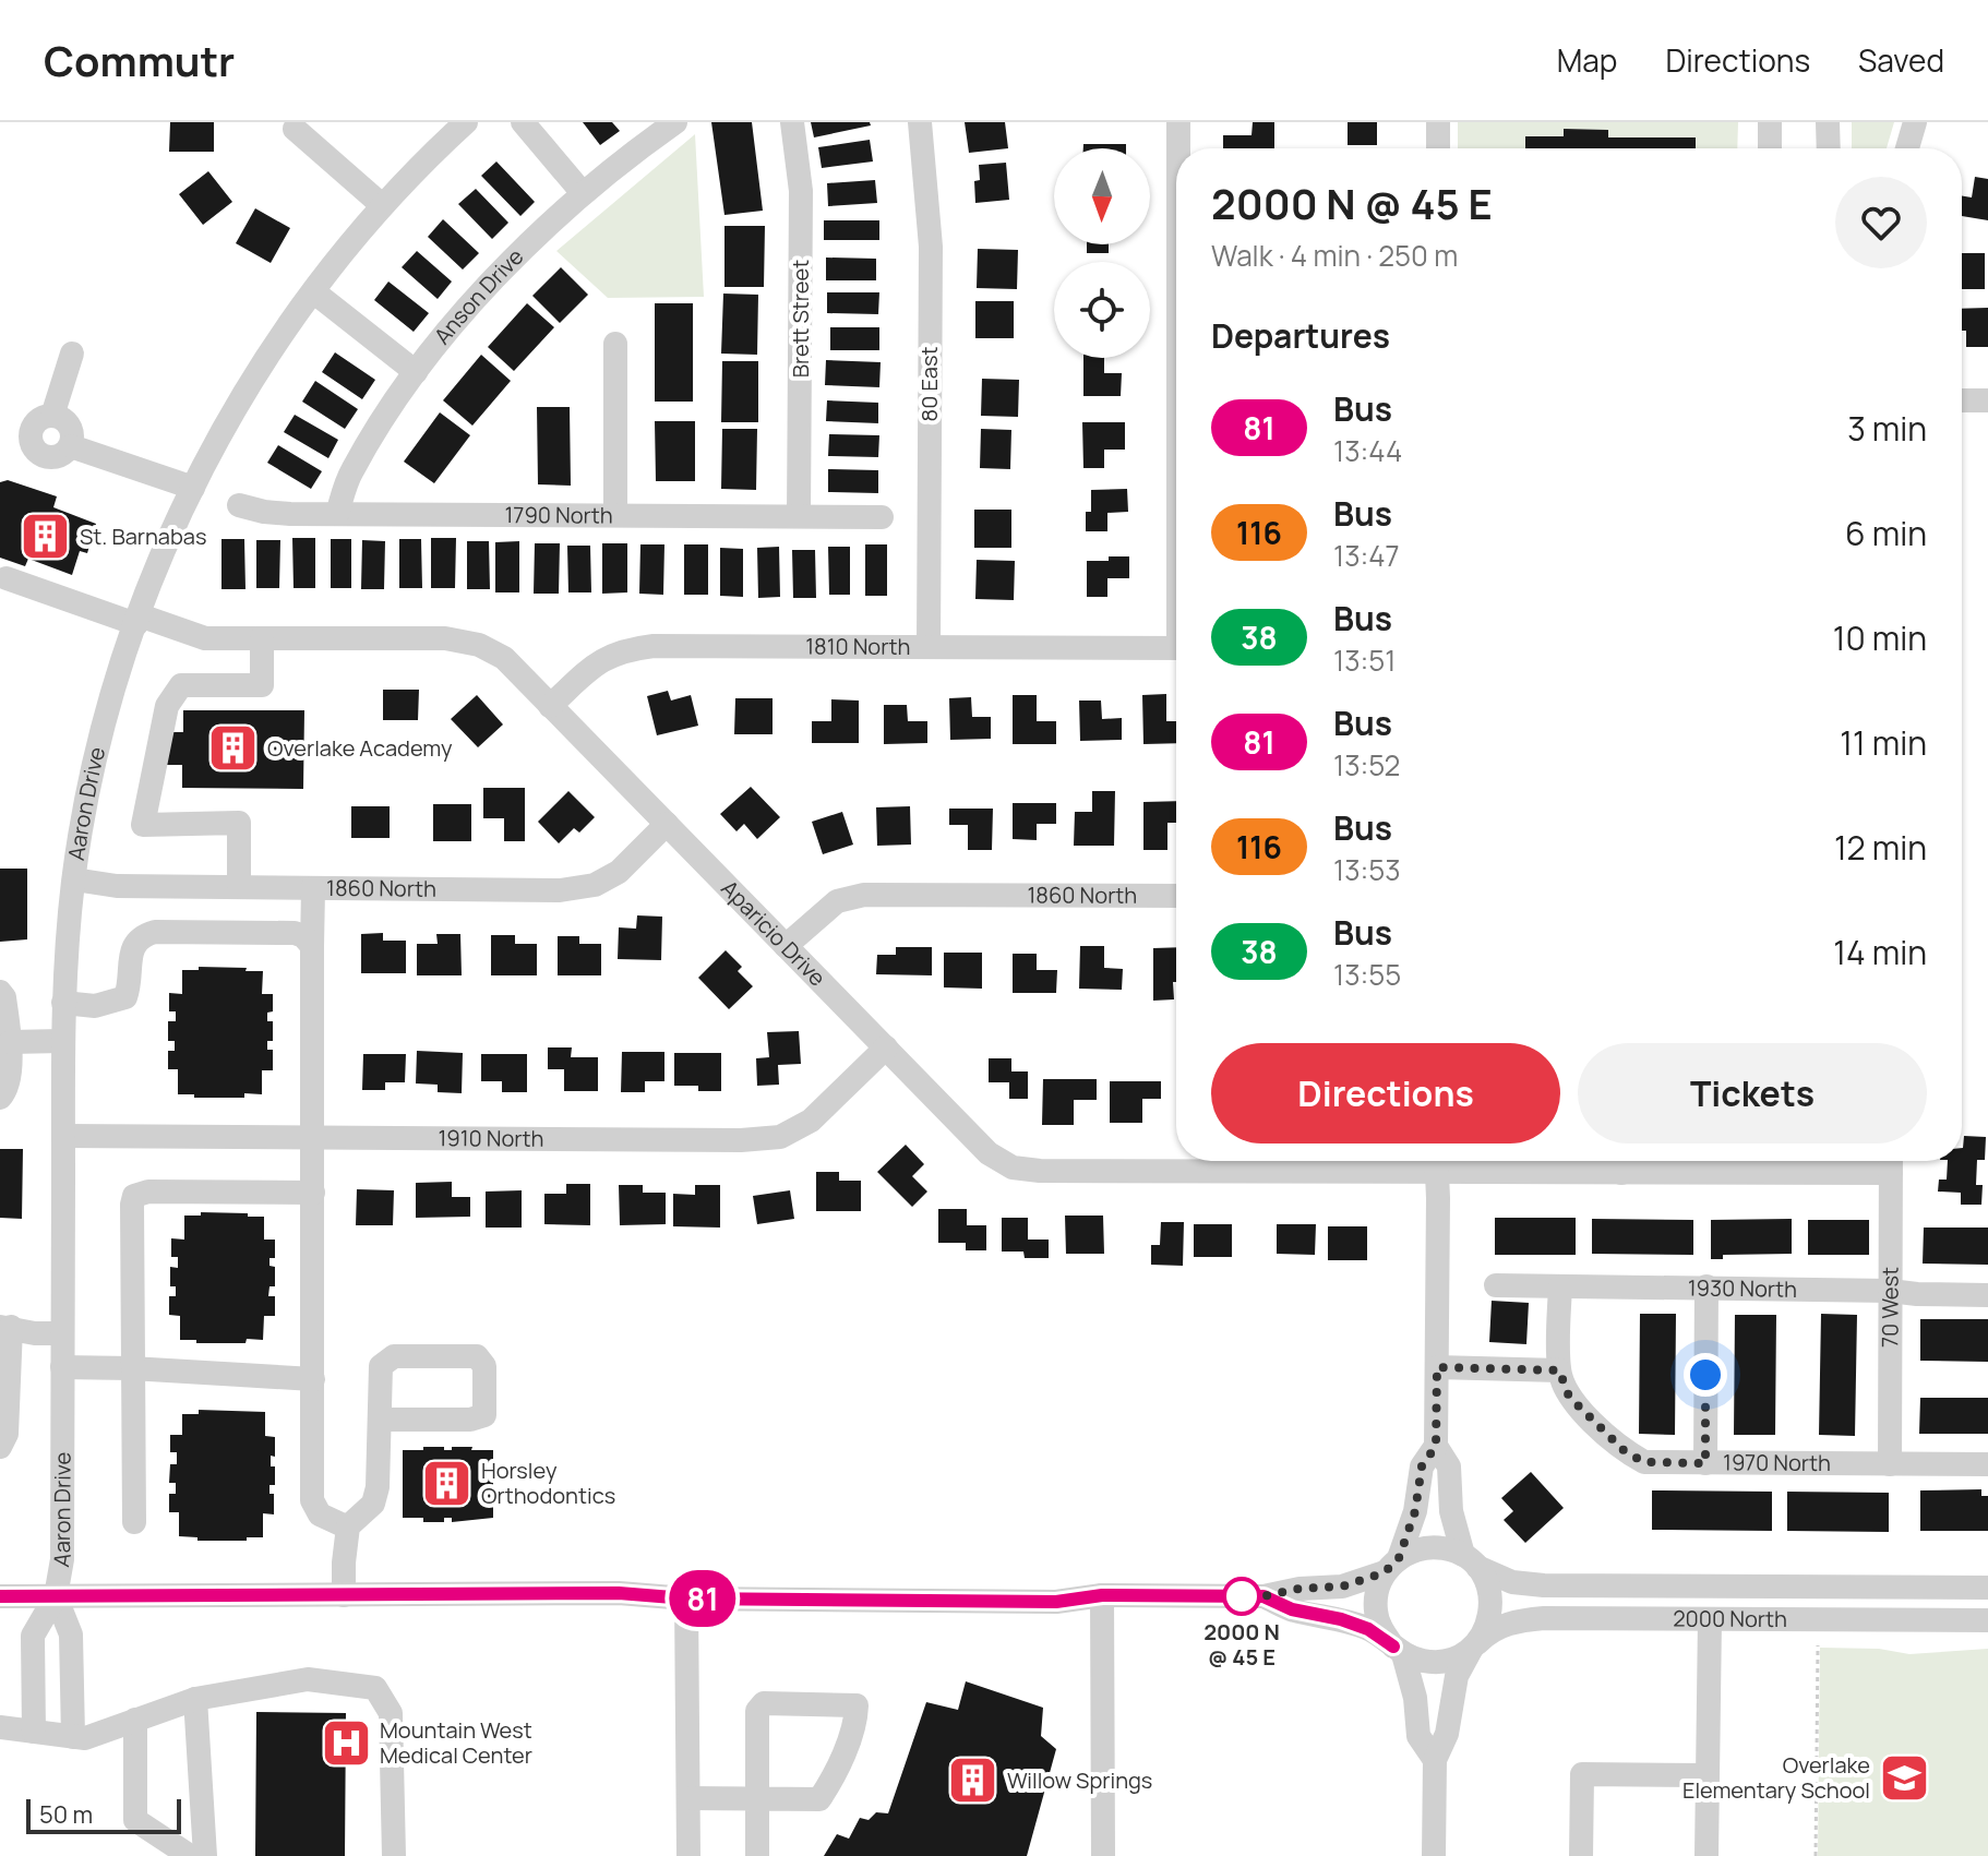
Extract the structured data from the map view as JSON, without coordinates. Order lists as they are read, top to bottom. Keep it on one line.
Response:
{"streets":{"street":["Anson Drive","Brett Street","80 East","1790 North","1810 North","Aaron Drive","1860 North","Aparicio Drive","1910 North","1930 North","70 West","1970 North","2000 North"]},"crossings":[["Anson Drive","1790 North"],["Brett Street","1790 North"],["80 East","1810 North"],["1810 North","Aparicio Drive"],["Aaron Drive","1860 North"],["Aaron Drive","Aparicio Drive"],["Aaron Drive","1910 North"],["1860 North","Aparicio Drive"],["Aparicio Drive","1910 North"],["1930 North","70 West"],["70 West","1970 North"]],"places":{"building":["St. Barnabas","Overlake Academy","Horsley Orthodontics","Willow Springs"],"other":["2000 N @ 45 E"],"hospital":["Mountain West Medical Center"],"school or university":["Overlake Elementary School"]},"lines":["bus line 81"],"scale_bar":"50 m","north":"bottom","page":{"header":"Commutr","nav":["Map","Directions","Saved"],"on_map":"81","heading":[["2000 N @ 45 E","Walk · 4 min · 250 m"],"Departures"],"list":[{"mark":"81","name":"Bus","note":"13:44","value":"3 min"},{"mark":"116","name":"Bus","note":"13:47","value":"6 min"},{"mark":"38","name":"Bus","note":"13:51","value":"10 min"},{"mark":"81","name":"Bus","note":"13:52","value":"11 min"},{"mark":"116","name":"Bus","note":"13:53","value":"12 min"},{"mark":"38","name":"Bus","note":"13:55","value":"14 min"}],"buttons":["Directions","Tickets"],"scale":"50 m"}}
